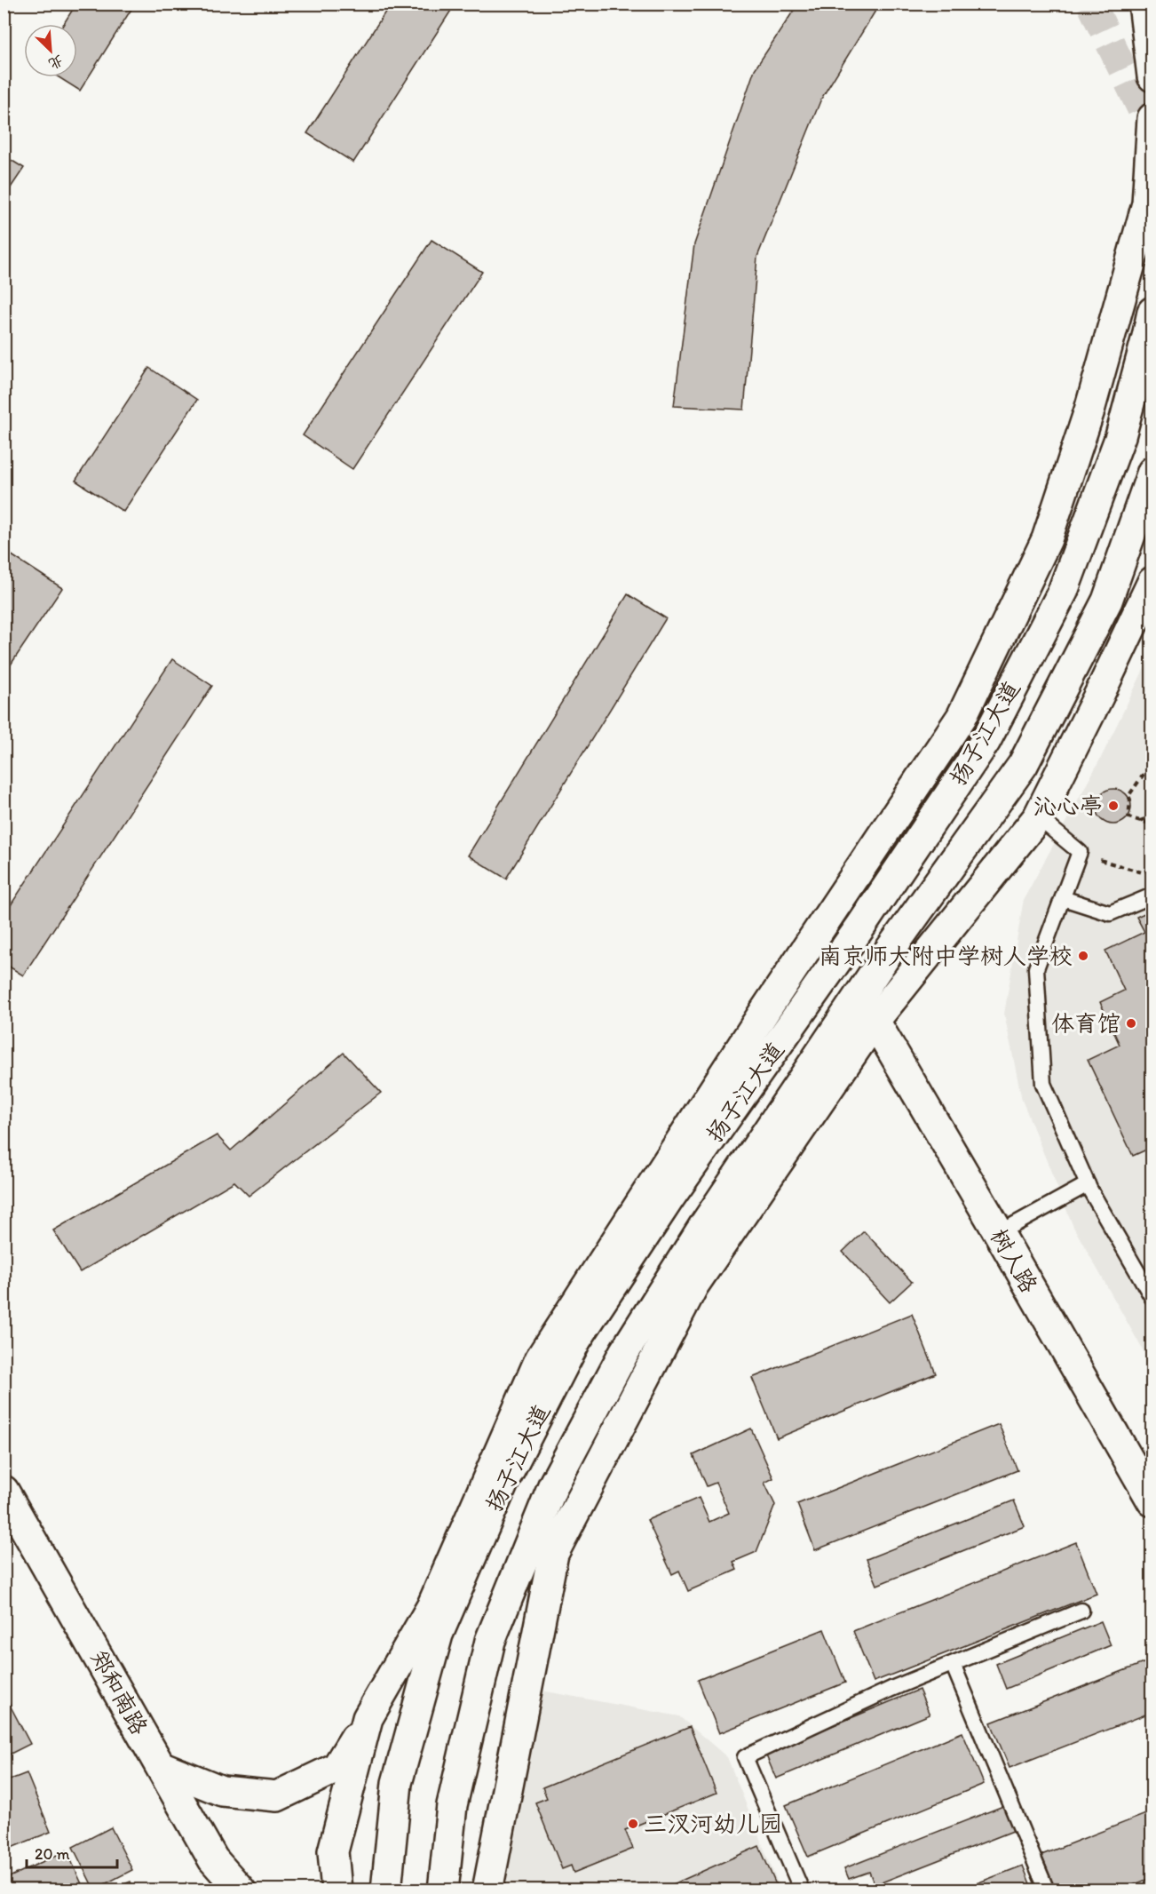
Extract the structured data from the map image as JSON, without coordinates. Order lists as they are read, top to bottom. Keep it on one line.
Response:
{"streets":{"main road":["扬子江大道","树人路","郑和南路"]},"places":["沁心亭","南京师大附中学树人学校","体育馆","三汊河幼儿园"],"scale_bar":"20 m","north":"bottom right"}
